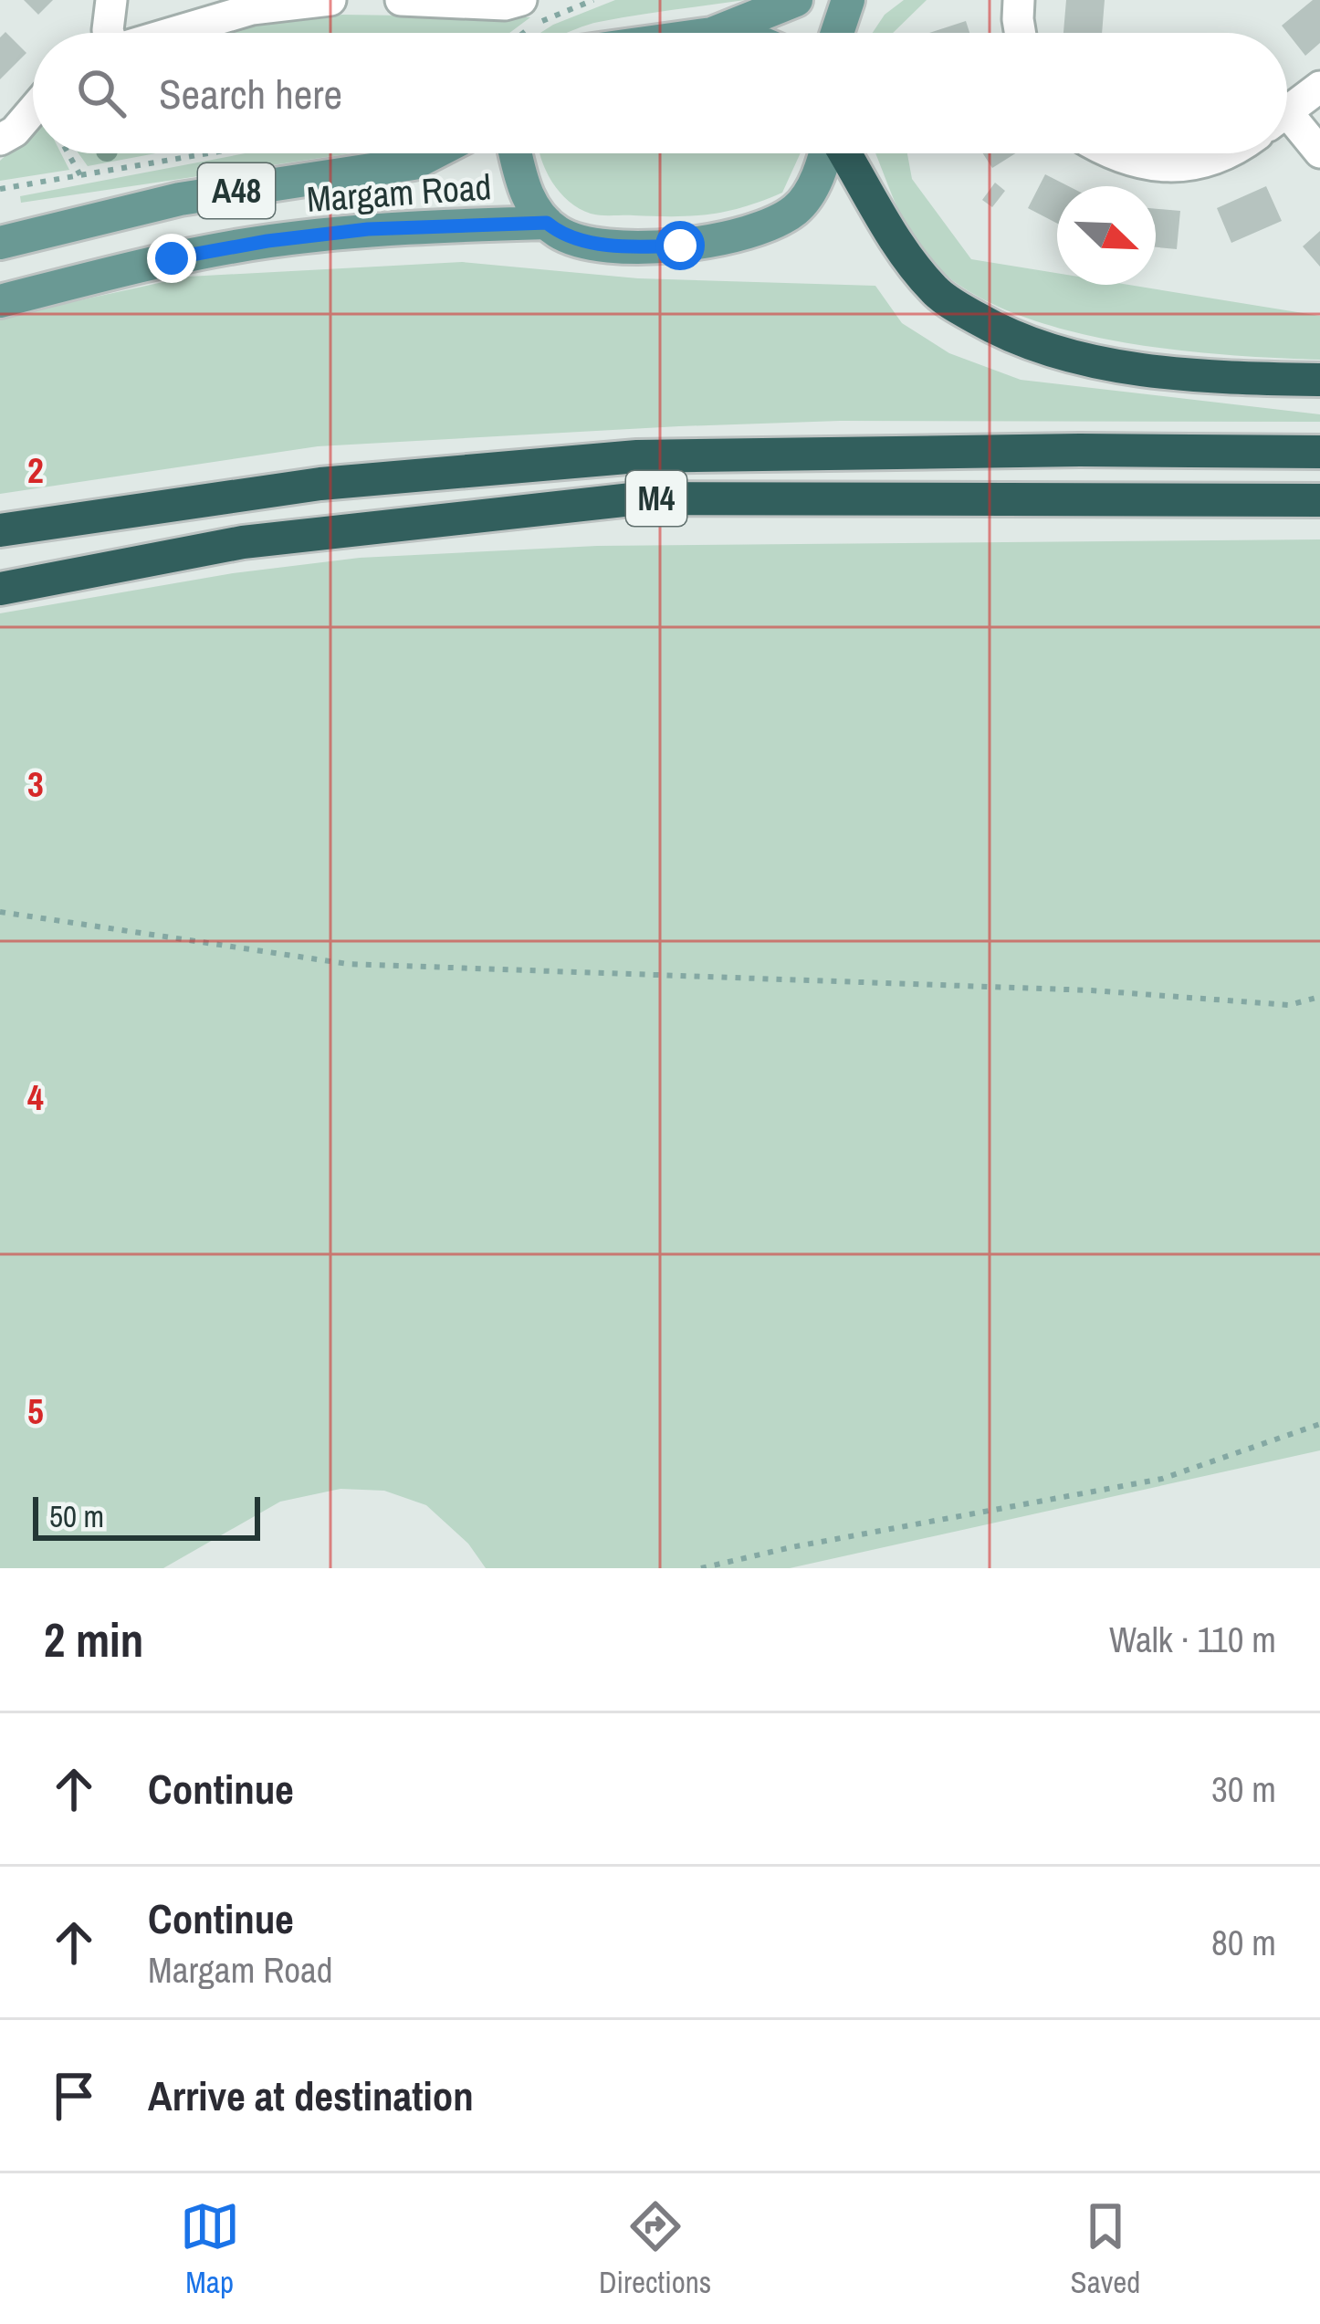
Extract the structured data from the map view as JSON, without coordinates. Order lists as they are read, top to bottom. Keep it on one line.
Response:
{"streets":{"highway":["M4"],"main road":["A48","Margam Road"]},"scale_bar":"50 m","north":"bottom right","page":{"search":"Search here","scale":"50 m","heading":["2 min","Walk · 110 m"],"list":[["Continue","30 m"],["Continue","Margam Road","80 m"],"Arrive at destination"],"nav":["Map","Directions","Saved"]},"grid":{"rows":["2","3","4","5"]}}
